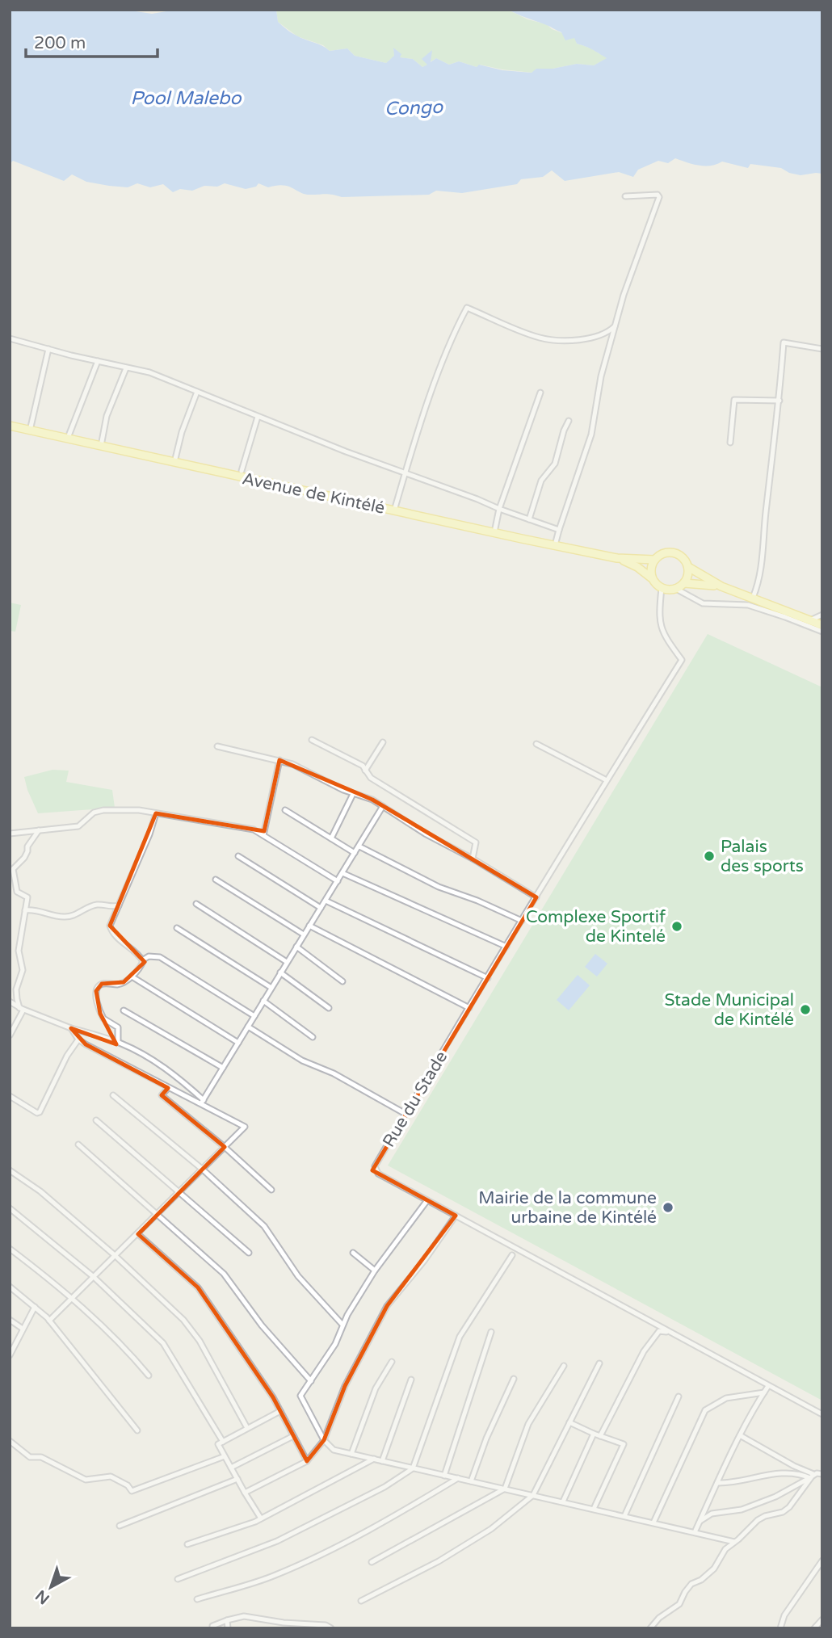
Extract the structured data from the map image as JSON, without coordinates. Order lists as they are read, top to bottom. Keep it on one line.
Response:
{"streets":{"main road":["Avenue de Kintélé"],"street":["Rue du Stade"]},"crossings":[["Avenue de Kintélé","Rue du Stade"]],"water":["Pool Malebo","Congo"],"places":["Palais des sports","Complexe Sportif de Kintelé","Stade Municipal de Kintélé","Mairie de la commune urbaine de Kintélé"],"scale_bar":"200 m","north":"bottom left"}
